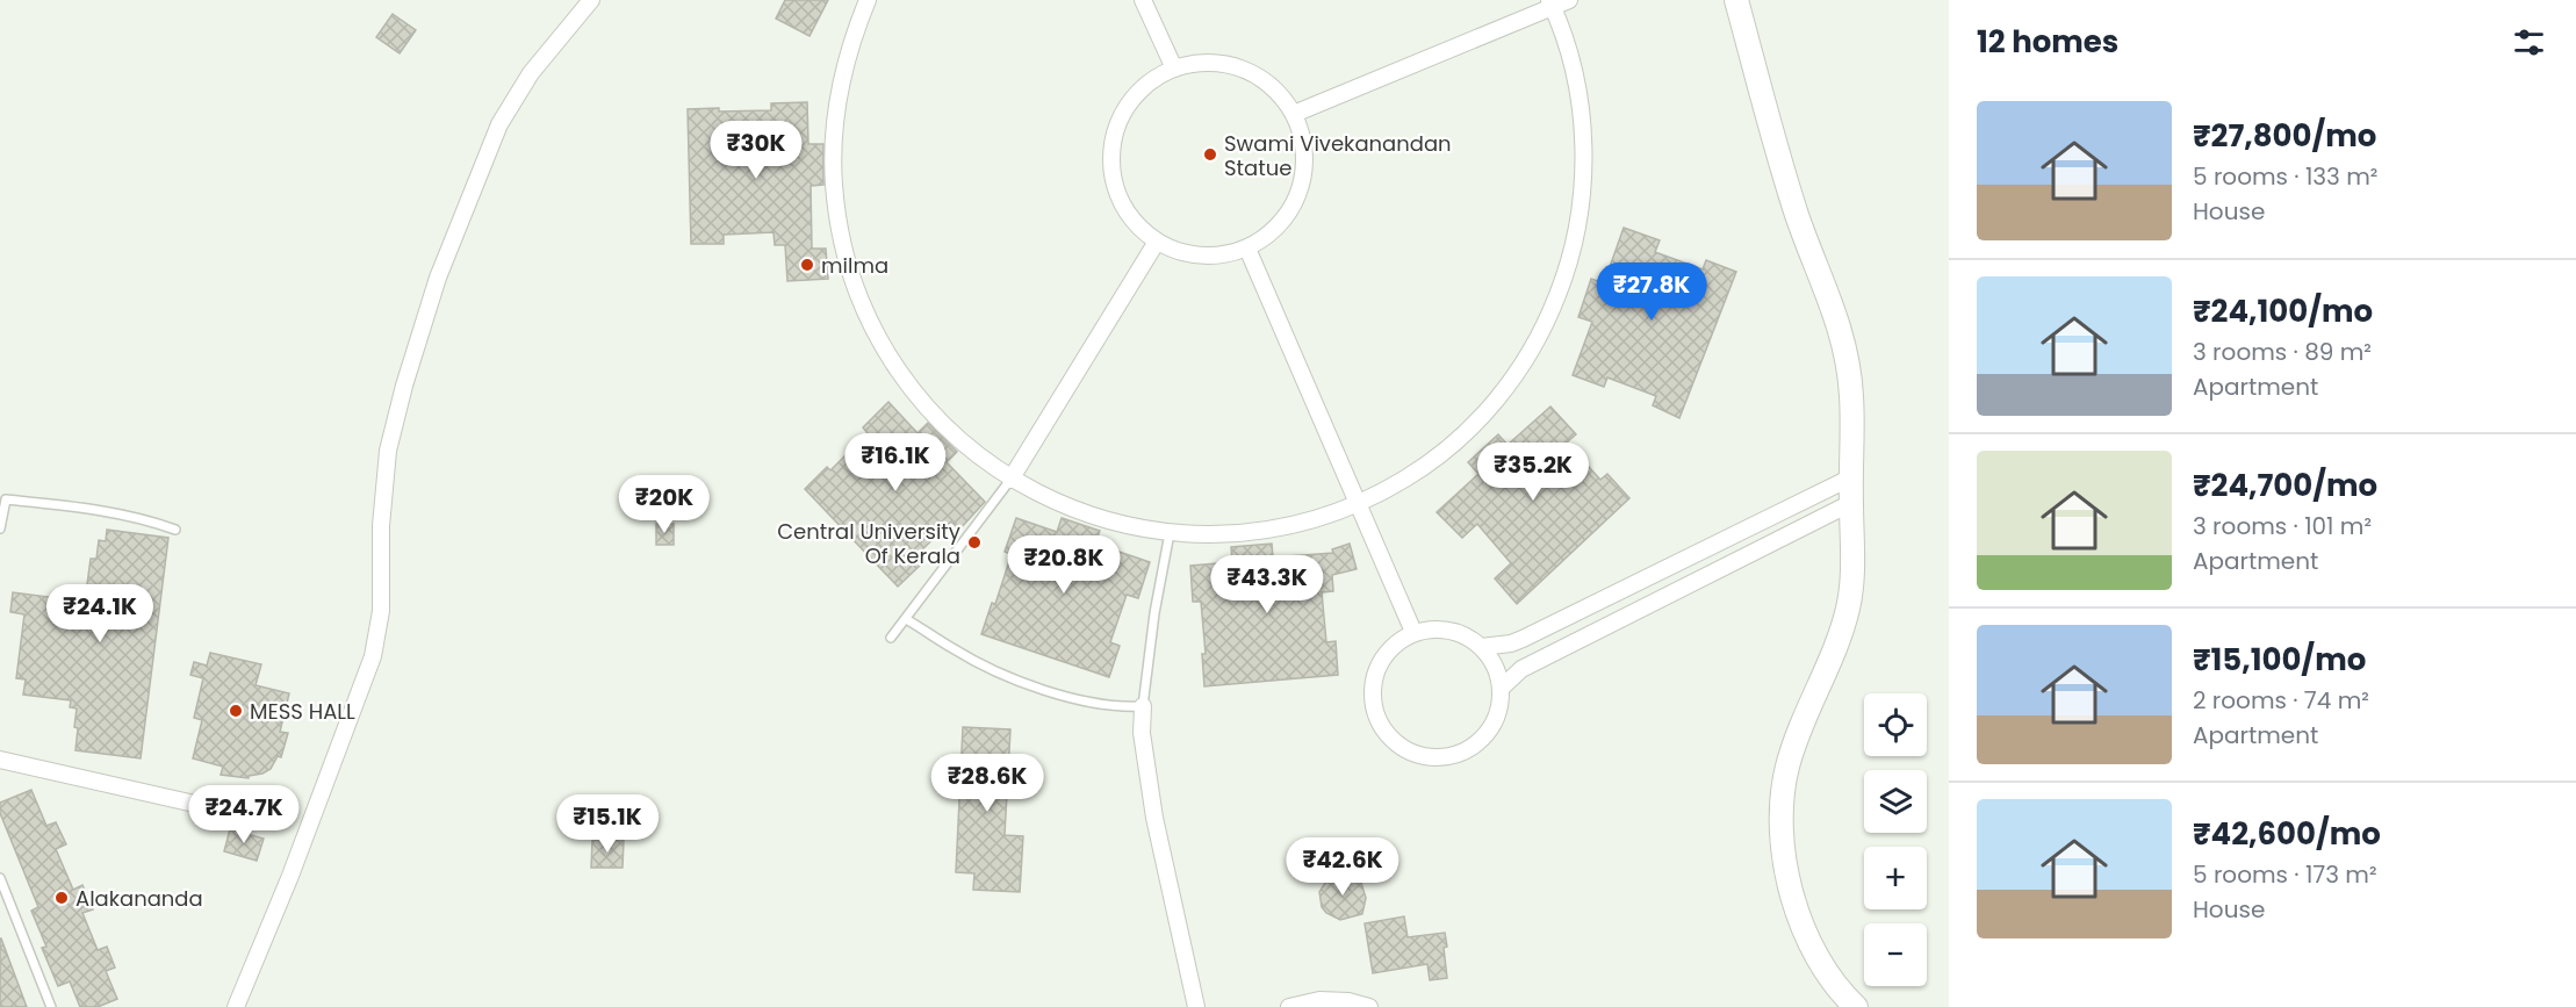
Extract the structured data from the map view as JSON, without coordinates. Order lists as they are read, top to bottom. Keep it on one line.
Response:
{"places":["Swami Vivekanandan Statue","milma","Central University Of Kerala","MESS HALL","Alakananda"],"page":{"heading":"12 homes","list":[{"name":"₹27,800/mo","note":"5 rooms · 133 m² · House"},{"name":"₹24,100/mo","note":"3 rooms · 89 m² · Apartment"},{"name":"₹24,700/mo","note":"3 rooms · 101 m² · Apartment"},{"name":"₹15,100/mo","note":"2 rooms · 74 m² · Apartment"},{"name":"₹42,600/mo","note":"5 rooms · 173 m² · House"}],"price":["₹30K","₹27.8K","₹16.1K","₹35.2K","₹20K","₹20.8K","₹43.3K","₹24.1K","₹28.6K","₹24.7K","₹15.1K","₹42.6K"],"map_buttons":["+","−"]}}
